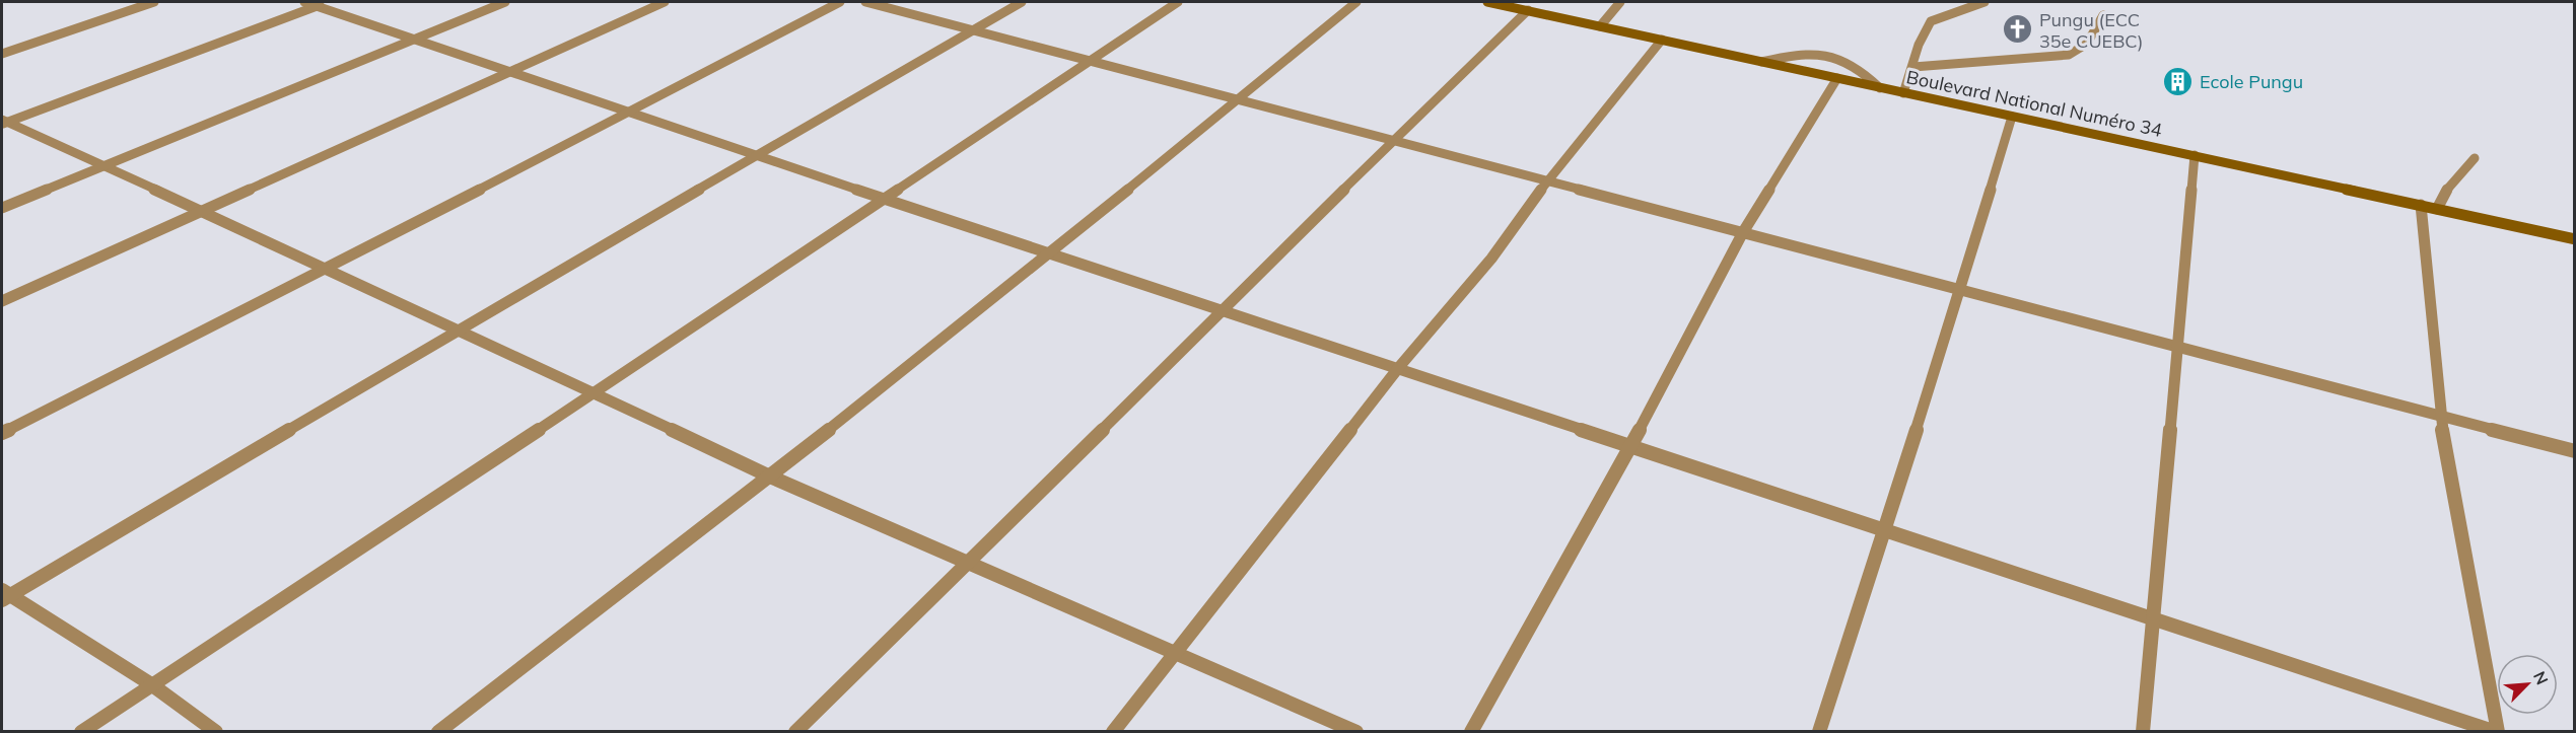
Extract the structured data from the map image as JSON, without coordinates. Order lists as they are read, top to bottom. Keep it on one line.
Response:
{"streets":{"main road":["Boulevard National Numéro 34"]},"places":{"church":["Pungu (ECC 35e CUEBC)"],"building":["Ecole Pungu"]},"north":"top right"}
